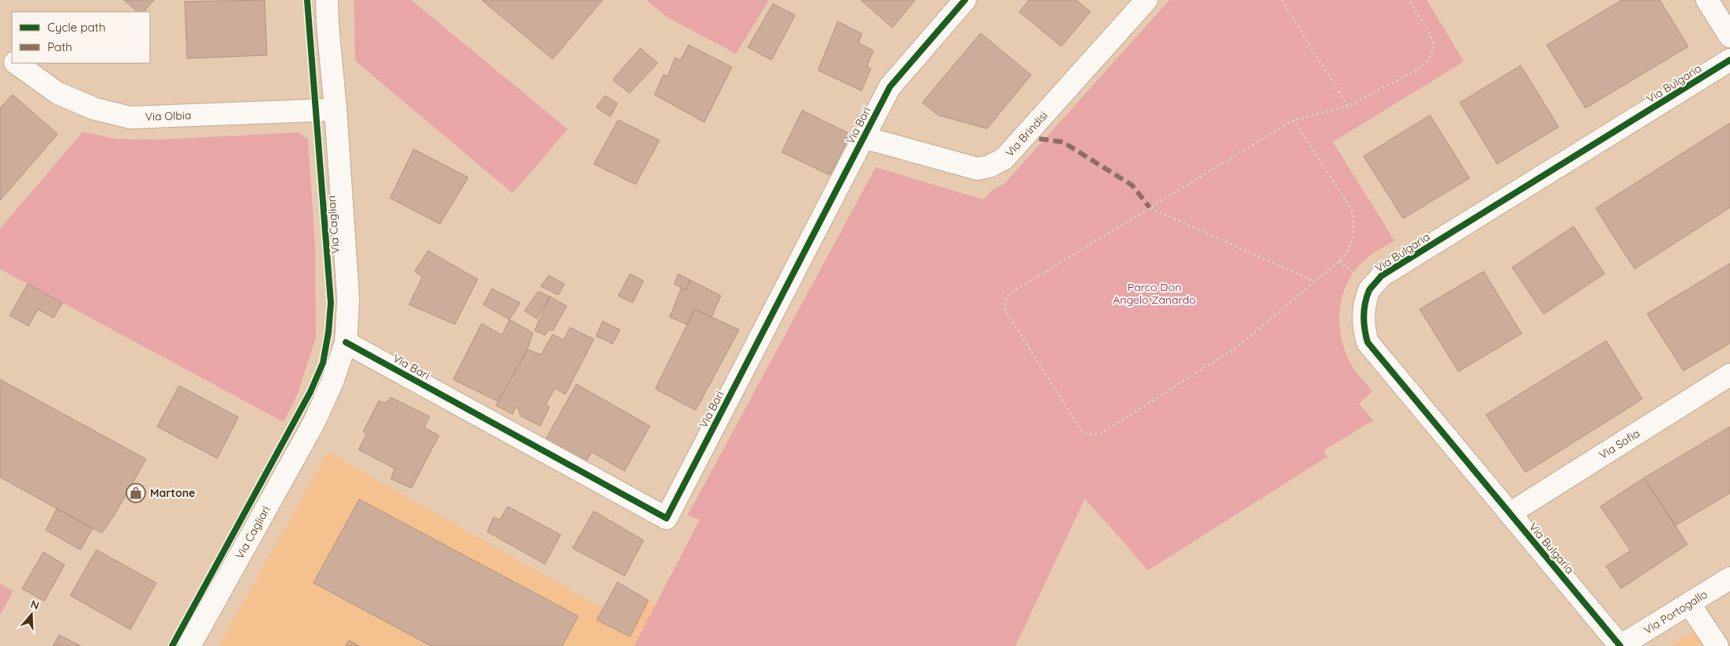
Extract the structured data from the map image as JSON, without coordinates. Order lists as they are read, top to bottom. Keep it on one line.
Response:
{"streets":{"street":["Via Bulgaria","Via Olbia","Via Bari","Via Brindisi","Via Cagliari","Via Sofia","Via Portogallo"]},"crossings":[["Via Bulgaria","Via Sofia"],["Via Bulgaria","Via Portogallo"],["Via Olbia","Via Cagliari"],["Via Bari","Via Brindisi"],["Via Bari","Via Cagliari"]],"parks":["Parco Don Angelo Zanardo"],"places":{"shop":["Martone"]},"legend":["Cycle path","Path"],"north":"top"}
